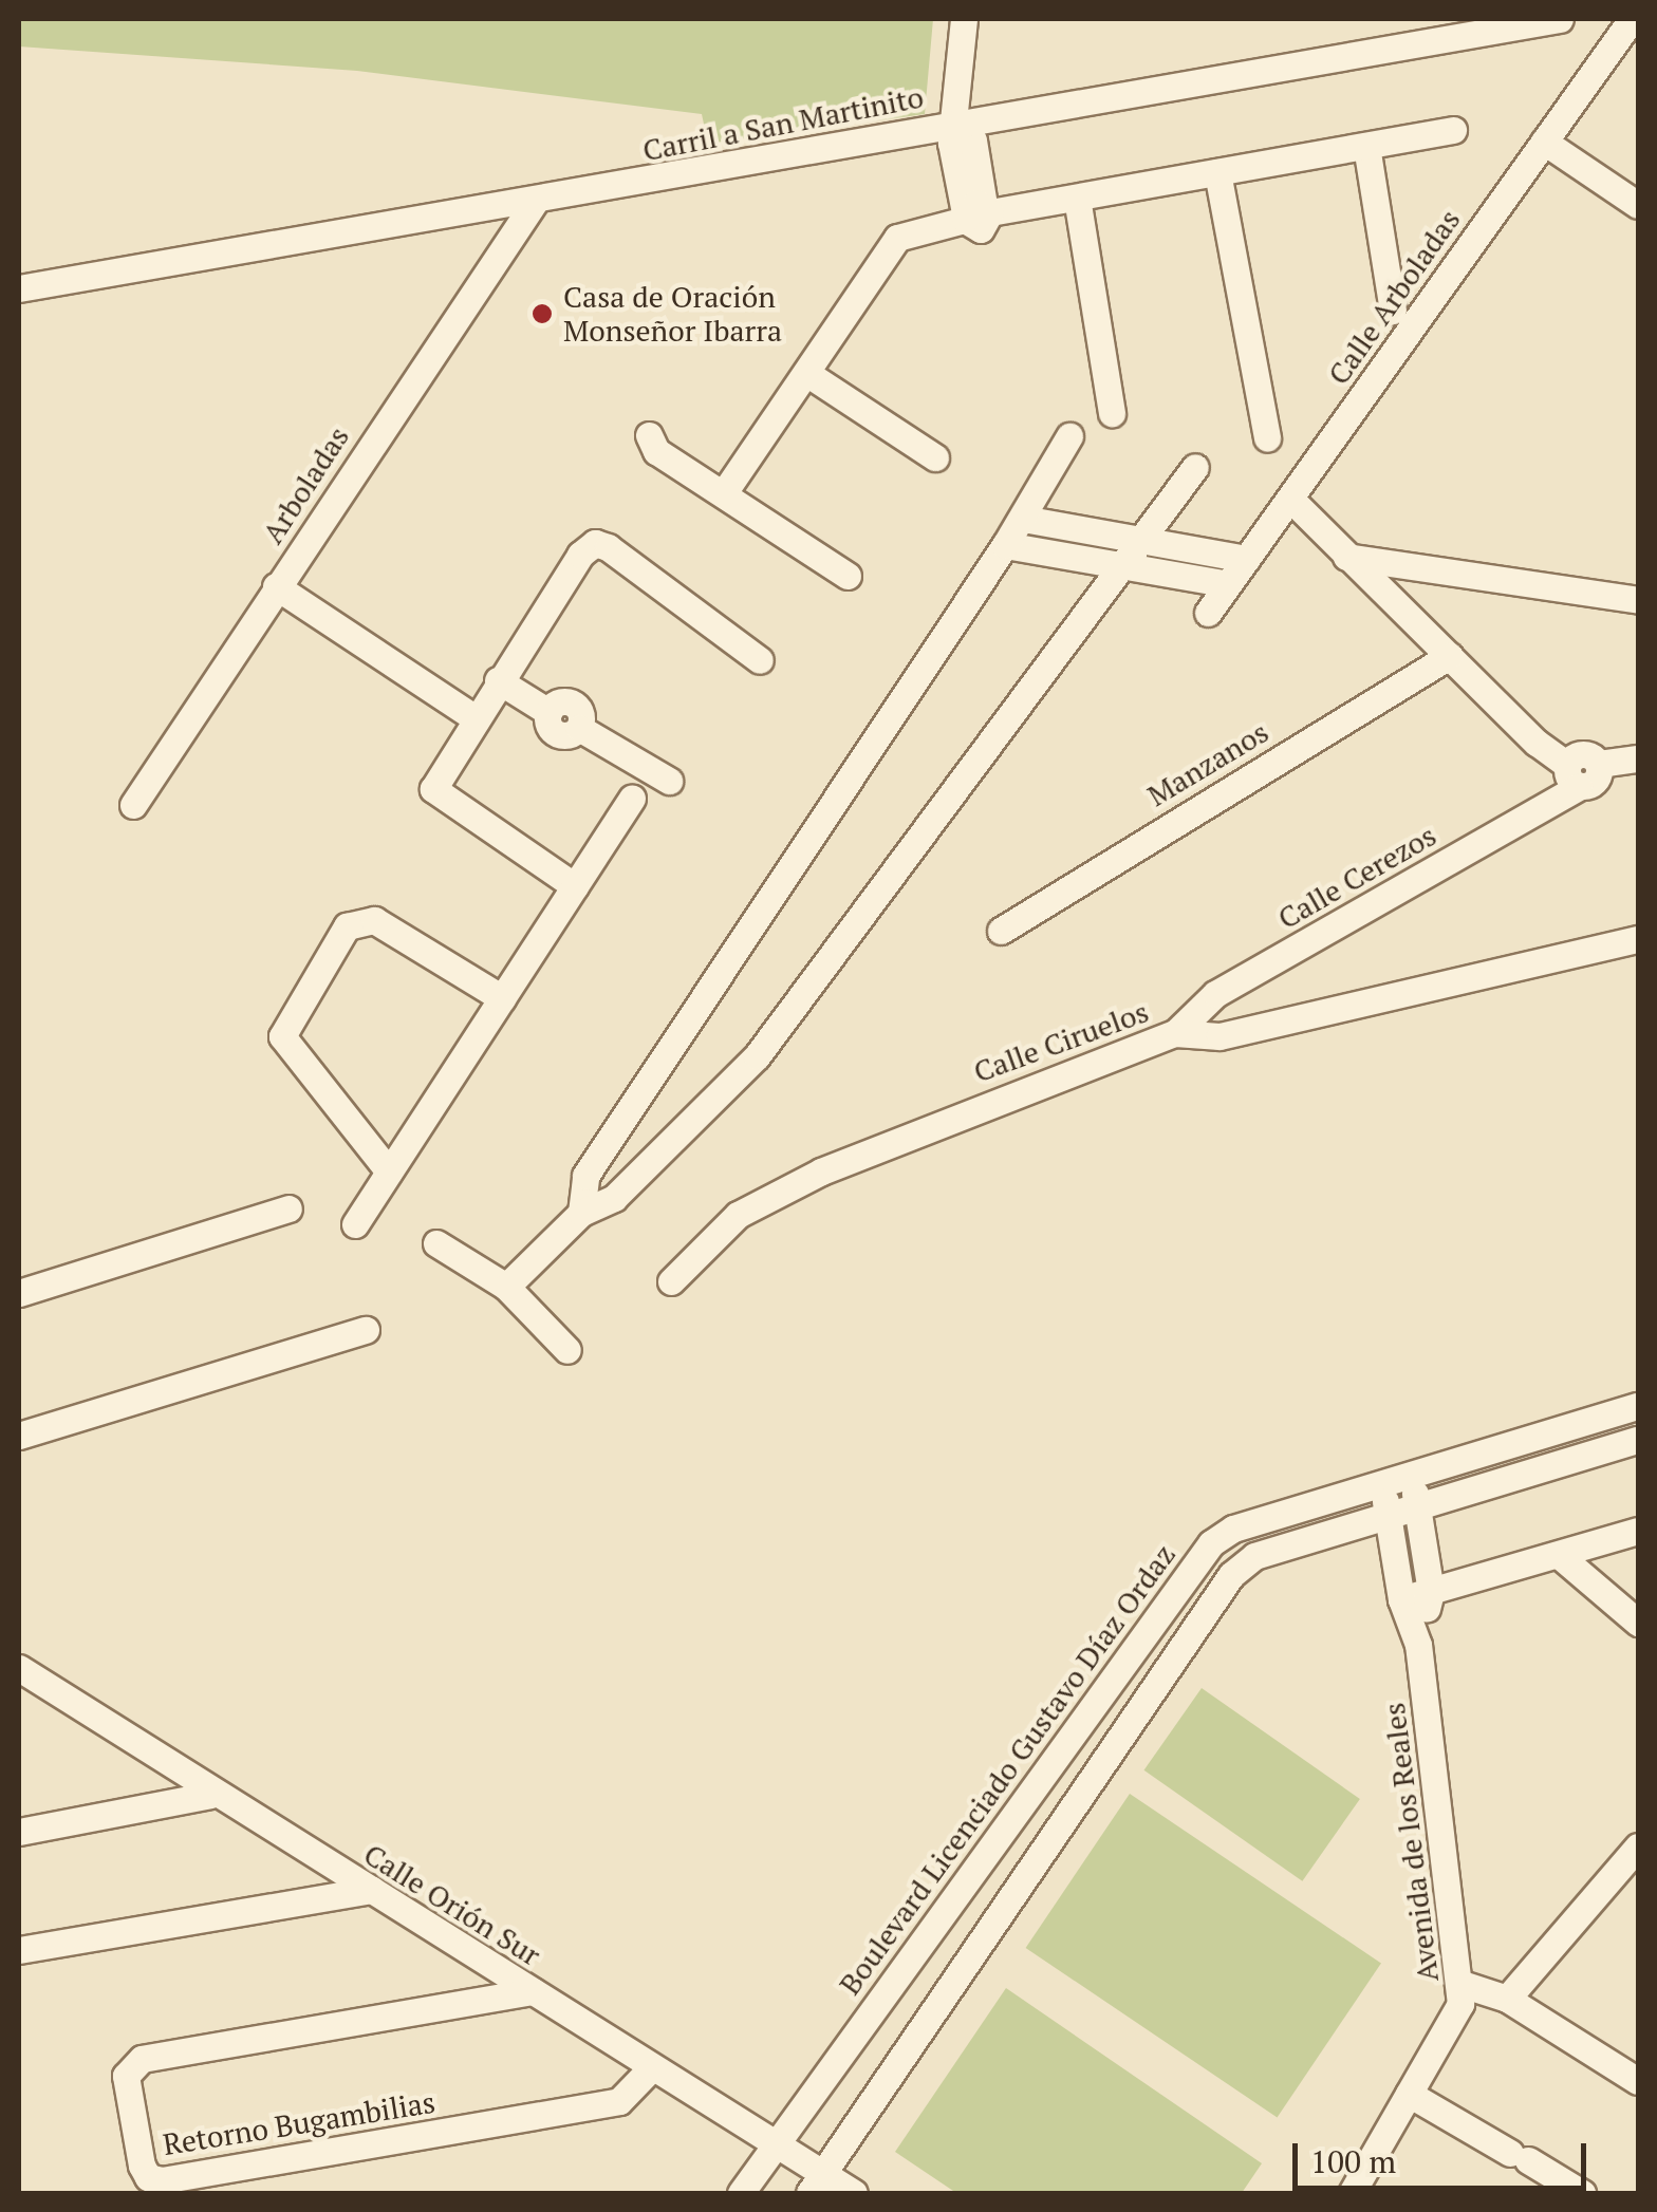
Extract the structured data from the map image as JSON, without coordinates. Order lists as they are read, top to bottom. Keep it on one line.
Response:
{"streets":{"street":["Carril a San Martinito","Calle Arboladas","Arboladas","Manzanos","Calle Cerezos","Calle Ciruelos","Boulevard Licenciado Gustavo Díaz Ordaz","Avenida de los Reales","Calle Orión Sur","Retorno Bugambilias"]},"crossings":[["Carril a San Martinito","Arboladas"],["Calle Cerezos","Calle Ciruelos"],["Boulevard Licenciado Gustavo Díaz Ordaz","Avenida de los Reales"],["Boulevard Licenciado Gustavo Díaz Ordaz","Calle Orión Sur"],["Calle Orión Sur","Retorno Bugambilias"]],"places":["Casa de Oración Monseñor Ibarra"],"scale_bar":"100 m"}
